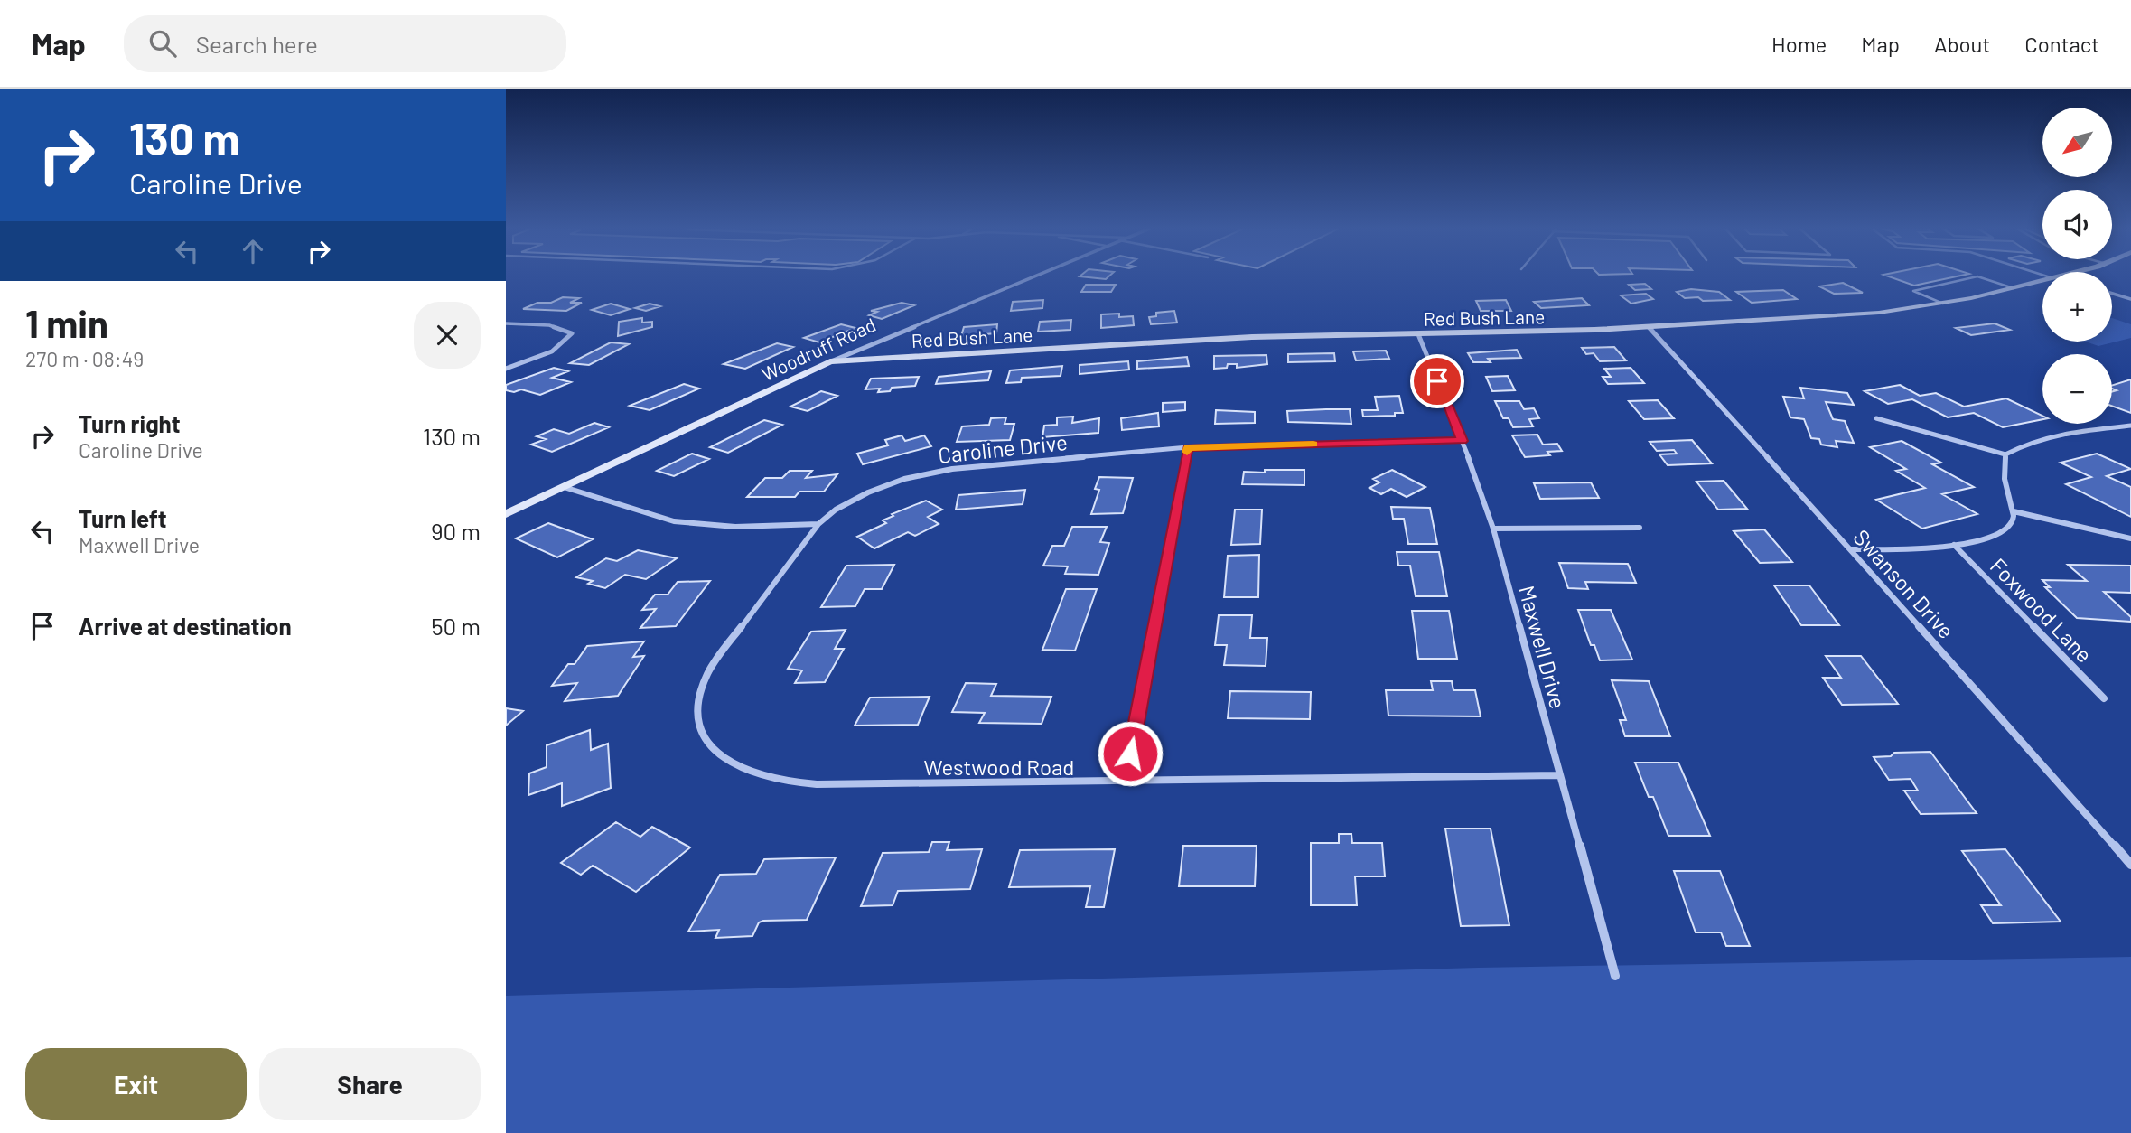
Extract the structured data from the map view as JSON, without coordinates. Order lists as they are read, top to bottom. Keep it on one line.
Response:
{"streets":{"street":["Red Bush Lane","Woodruff Road","Caroline Drive","Swanson Drive","Foxwood Lane","Maxwell Drive","Westwood Road"]},"crossings":[["Red Bush Lane","Woodruff Road"],["Red Bush Lane","Swanson Drive"],["Red Bush Lane","Maxwell Drive"],["Caroline Drive","Maxwell Drive"],["Caroline Drive","Westwood Road"],["Swanson Drive","Foxwood Lane"],["Maxwell Drive","Westwood Road"]],"north":"bottom left","page":{"header":"Map","search":"Search here","nav":["Home","Map","About","Contact"],"turn":["130 m","Caroline Drive"],"map_buttons":["+","−"],"heading":["1 min","270 m · 08:49"],"list":[{"name":"Turn right","note":"Caroline Drive","value":"130 m"},{"name":"Turn left","note":"Maxwell Drive","value":"90 m"},{"name":"Arrive at destination","value":"50 m"}],"buttons":["Exit","Share"]}}
